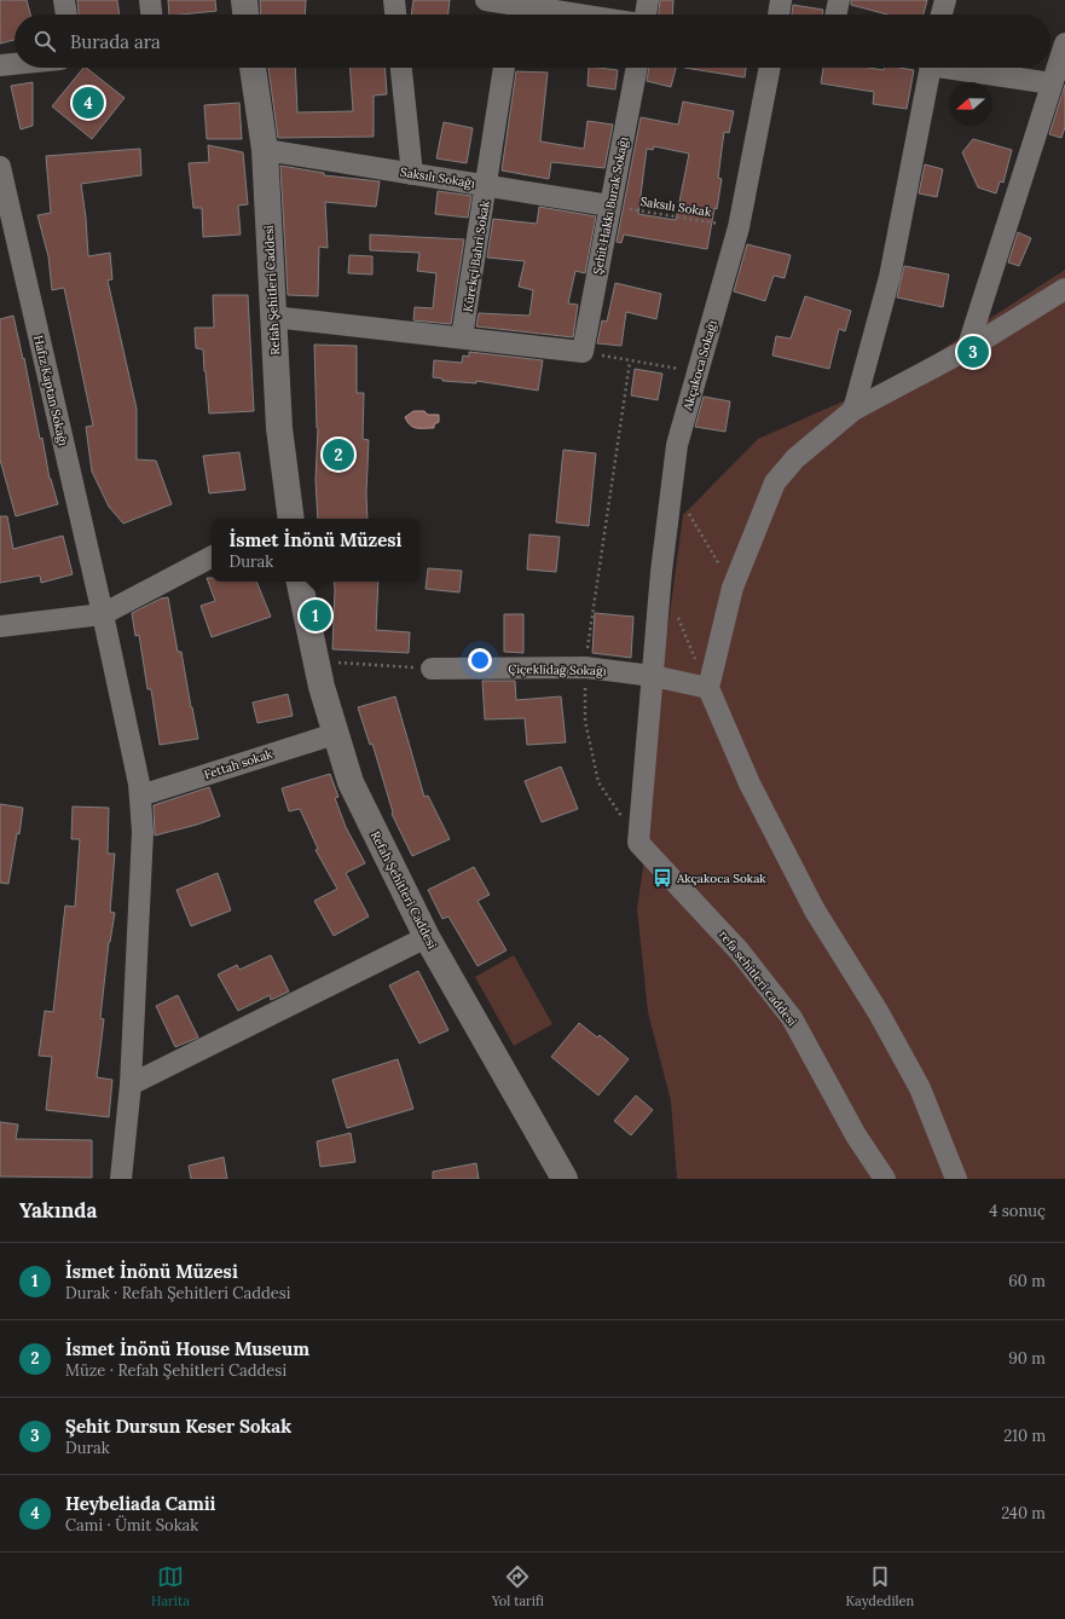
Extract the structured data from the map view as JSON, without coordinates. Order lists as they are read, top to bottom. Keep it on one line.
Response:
{"streets":{"street":["Saksılı Sokağı","Şehit Hakkı Burak Sokağı","Kürekçi Bahri Sokak","Refah Şehitleri Caddesi","Akçakoca Sokağı","Hafız Kaptan Sokağı","Çiçeklidağ Sokağı","Fettah sokak","refa sehitleri caddesi"],"path":["Saksılı Sokak"]},"crossings":[["Saksılı Sokağı","Şehit Hakkı Burak Sokağı"],["Saksılı Sokağı","Saksılı Sokak"],["Saksılı Sokağı","Kürekçi Bahri Sokak"],["Saksılı Sokağı","Refah Şehitleri Caddesi"],["Şehit Hakkı Burak Sokağı","Saksılı Sokak"],["Saksılı Sokak","Akçakoca Sokağı"],["Refah Şehitleri Caddesi","Fettah sokak"],["Akçakoca Sokağı","Çiçeklidağ Sokağı"],["Akçakoca Sokağı","refa sehitleri caddesi"],["Hafız Kaptan Sokağı","Fettah sokak"]],"places":{"bus stop":["Akçakoca Sokak"]},"north":"left","page":{"search":"Burada ara","pins":["4","3","2","1"],"popup":["İsmet İnönü Müzesi","Durak"],"heading":["Yakında","4 sonuç"],"list":[{"mark":"1","name":"İsmet İnönü Müzesi","note":"Durak · Refah Şehitleri Caddesi","value":"60 m"},{"mark":"2","name":"İsmet İnönü House Museum","note":"Müze · Refah Şehitleri Caddesi","value":"90 m"},{"mark":"3","name":"Şehit Dursun Keser Sokak","note":"Durak","value":"210 m"},{"mark":"4","name":"Heybeliada Camii","note":"Cami · Ümit Sokak","value":"240 m"}],"nav":["Harita","Yol tarifi","Kaydedilen"]}}
